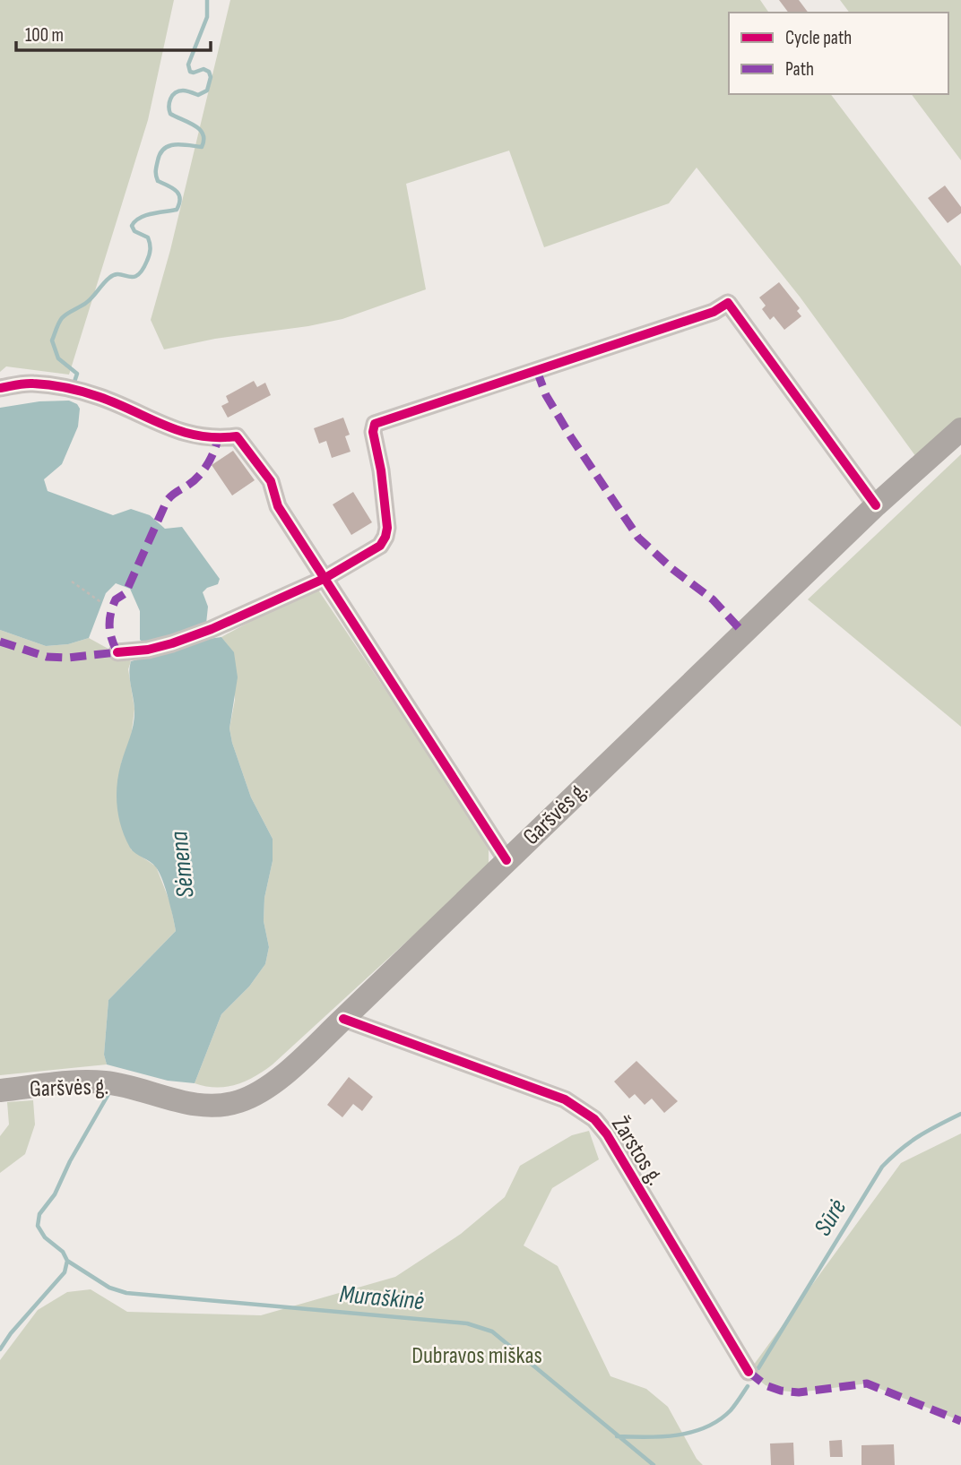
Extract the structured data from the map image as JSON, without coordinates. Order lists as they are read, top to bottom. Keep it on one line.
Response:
{"streets":{"main road":["Garšvės g."],"street":["Žarstos g."]},"crossings":[["Garšvės g.","Žarstos g."]],"water":["Sėmena","Sūrė","Muraškinė"],"parks":["Dubravos miškas"],"legend":["Cycle path","Path"],"scale_bar":"100 m"}
